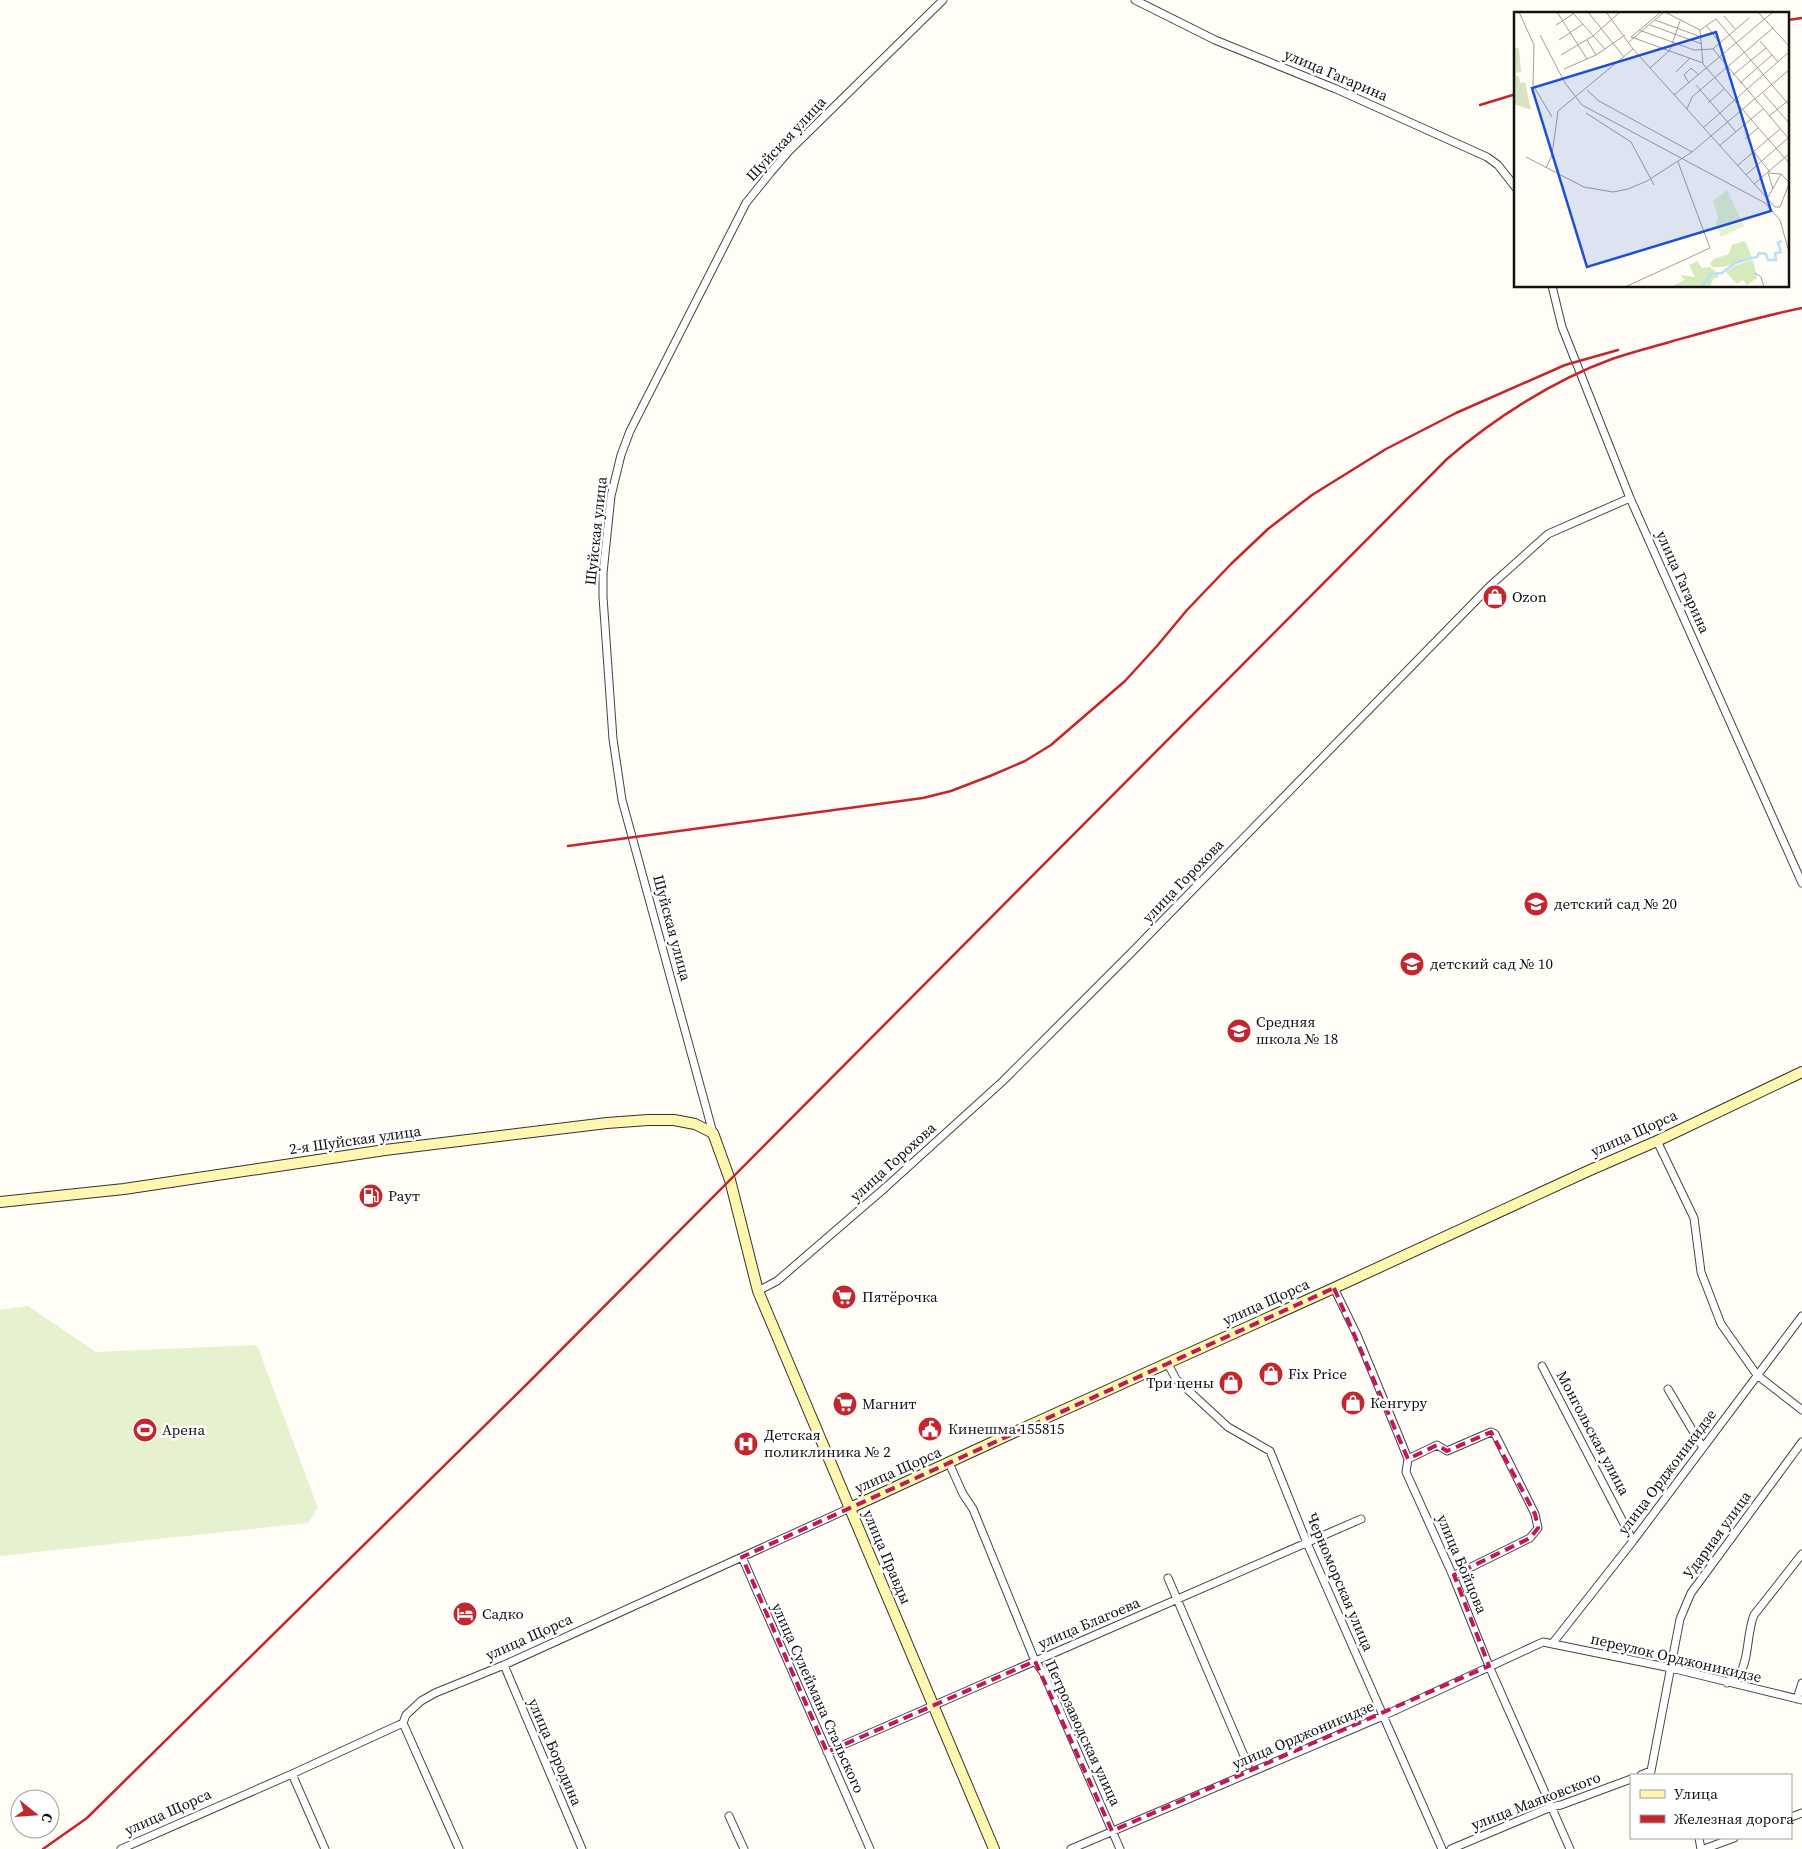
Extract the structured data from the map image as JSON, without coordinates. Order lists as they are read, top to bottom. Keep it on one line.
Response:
{"streets":{"street":["улица Гагарина","Шуйская улица","улица Горохова","улица Щорса","2-я Шуйская улица","Монгольская улица","улица Орджоникидзе","Ударная улица","улица Правды","улица Бойцова","Черноморская улица","улица Благоева","переулок Орджоникидзе","улица Сулеймана Стальского","Петрозаводская улица","улица Бородина","улица Маяковского"]},"crossings":[["улица Гагарина","улица Горохова"],["Шуйская улица","2-я Шуйская улица"],["Шуйская улица","улица Правды"],["улица Горохова","улица Правды"],["улица Щорса","улица Правды"],["улица Щорса","улица Бойцова"],["улица Щорса","Черноморская улица"],["улица Щорса","улица Сулеймана Стальского"],["улица Щорса","Петрозаводская улица"],["улица Щорса","улица Бородина"],["2-я Шуйская улица","улица Правды"],["Монгольская улица","улица Орджоникидзе"],["улица Орджоникидзе","улица Бойцова"],["улица Орджоникидзе","Черноморская улица"],["улица Орджоникидзе","переулок Орджоникидзе"],["улица Орджоникидзе","Петрозаводская улица"],["Ударная улица","переулок Орджоникидзе"],["улица Правды","улица Благоева"],["улица Бойцова","улица Маяковского"],["Черноморская улица","улица Благоева"],["улица Благоева","улица Сулеймана Стальского"],["улица Благоева","Петрозаводская улица"]],"places":{"shop":["Ozon","Fix Price","Три цены","Кенгуру"],"school or university":["детский сад № 20","детский сад № 10","Средняя школа № 18"],"fuel station":["Раут"],"supermarket":["Пятёрочка","Магнит"],"public building":["Кинешма 155815"],"sports":["Арена"],"hospital":["Детская поликлиника № 2"],"hotel":["Садко"]},"legend":["Улица","Железная дорога"],"north":"right"}
